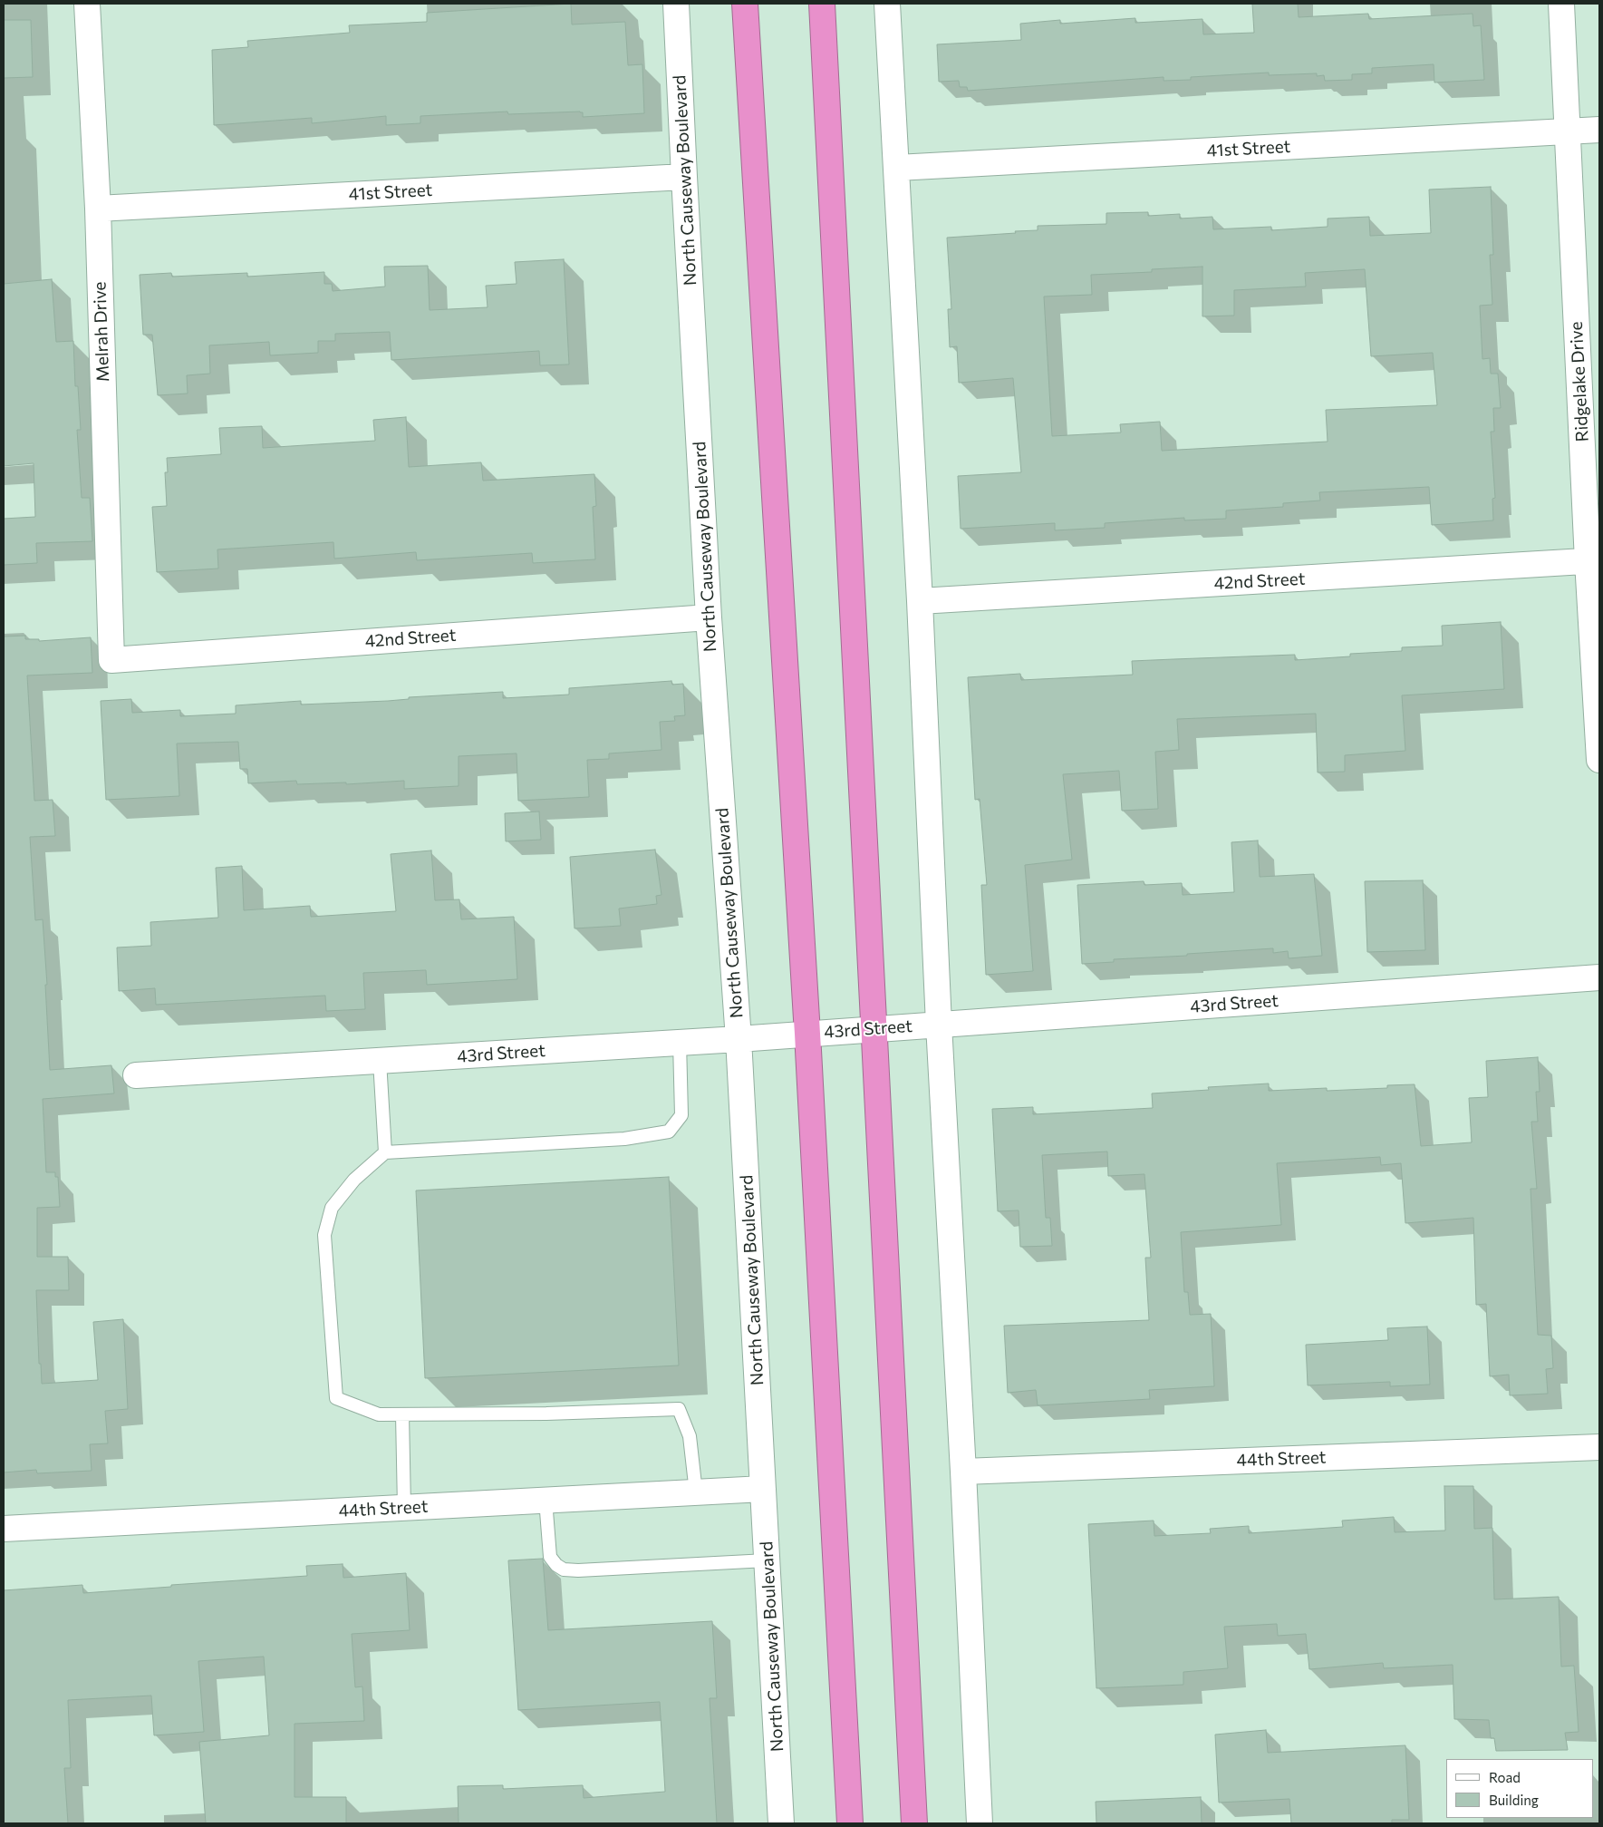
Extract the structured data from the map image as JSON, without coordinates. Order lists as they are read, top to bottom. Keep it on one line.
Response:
{"streets":{"street":["41st Street","North Causeway Boulevard","Melrah Drive","Ridgelake Drive","42nd Street","43rd Street","44th Street"]},"crossings":[["41st Street","North Causeway Boulevard"],["41st Street","Melrah Drive"],["41st Street","Ridgelake Drive"],["North Causeway Boulevard","42nd Street"],["North Causeway Boulevard","43rd Street"],["North Causeway Boulevard","44th Street"],["Melrah Drive","42nd Street"],["Ridgelake Drive","42nd Street"]],"legend":["Road","Building"]}
